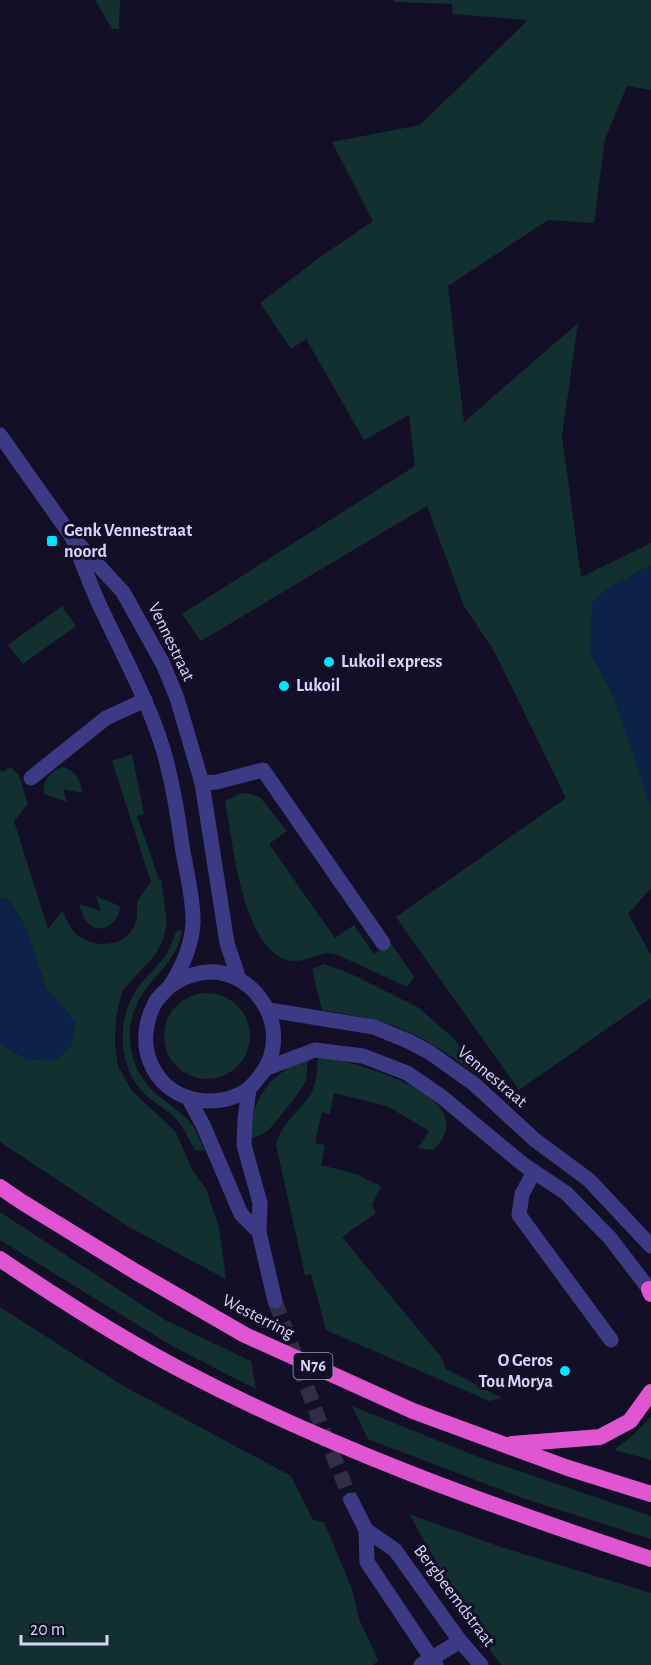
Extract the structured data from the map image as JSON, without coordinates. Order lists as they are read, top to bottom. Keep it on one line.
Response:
{"streets":{"highway":["Westerring","N76"],"street":["Vennestraat","Bergbeemdstraat"]},"places":{"transit":["Genk Vennestraat noord"],"other":["Lukoil express","Lukoil","O Geros Tou Morya"]},"scale_bar":"20 m"}
